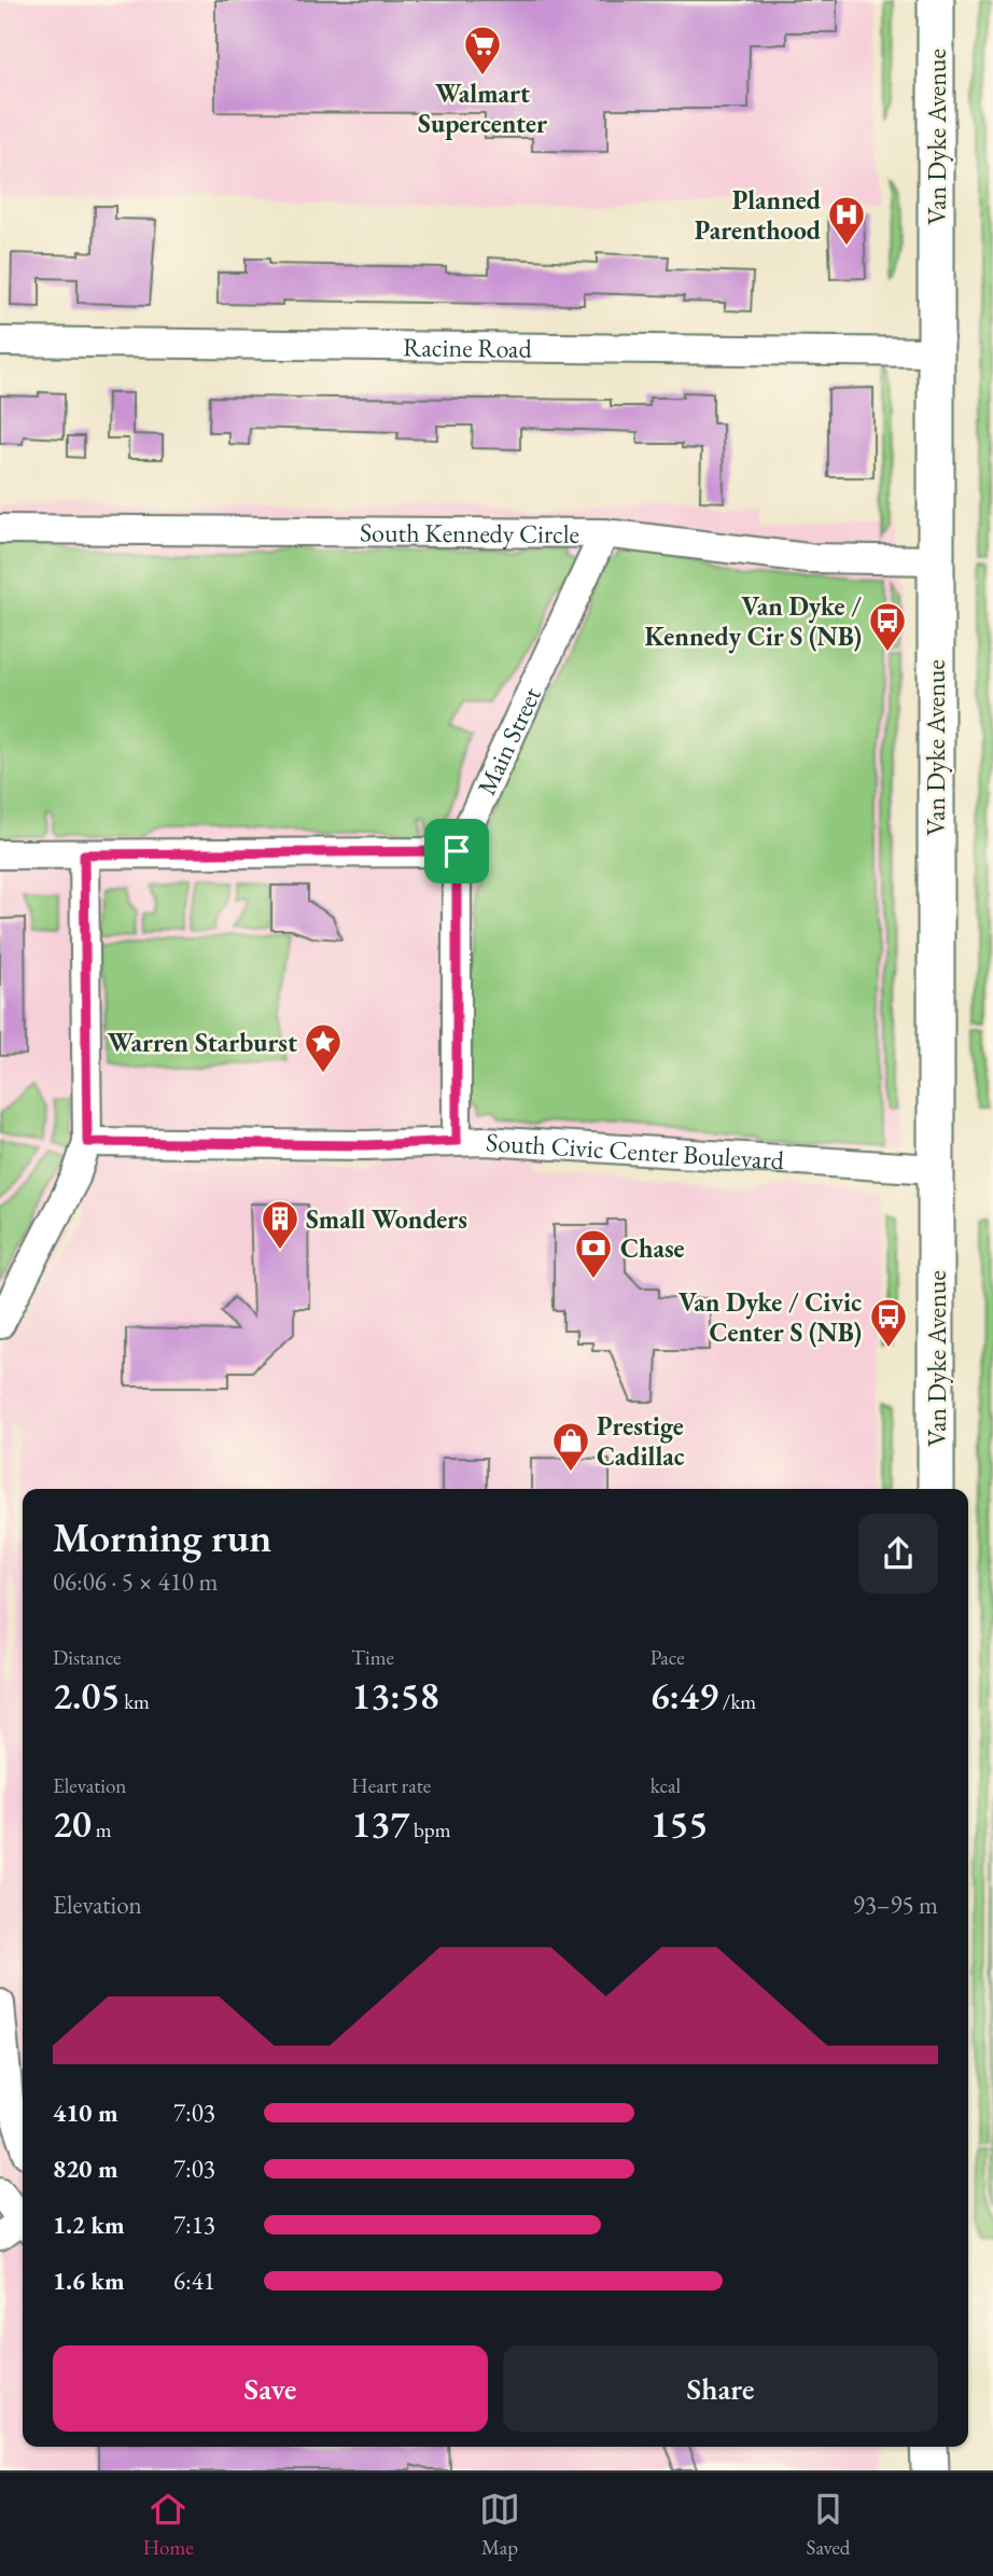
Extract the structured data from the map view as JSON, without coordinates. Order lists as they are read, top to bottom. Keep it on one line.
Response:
{"streets":{"main road":["Van Dyke Avenue"],"street":["Racine Road","South Kennedy Circle","Main Street","South Civic Center Boulevard"]},"crossings":[["Van Dyke Avenue","Racine Road"],["Van Dyke Avenue","South Kennedy Circle"],["Van Dyke Avenue","South Civic Center Boulevard"],["South Kennedy Circle","Main Street"],["Main Street","South Civic Center Boulevard"]],"places":{"supermarket":["Walmart Supercenter"],"hospital":["Planned Parenthood"],"bus stop":["Van Dyke / Kennedy Cir S (NB)","Van Dyke / Civic Center S (NB)"],"place":["Warren Starburst"],"building":["Small Wonders"],"bank":["Chase"],"shop":["Prestige Cadillac"]},"page":{"heading":["Morning run","06:06 · 5 × 410 m"],"stats":[["Distance","2.05 km"],["Time","13:58"],["Pace","6:49 /km"],["Elevation","20 m"],["Heart rate","137 bpm"],["kcal","155"]],"chart":["Elevation","93–95 m"],"list":[{"name":"410 m","note":"7:03"},{"name":"820 m","note":"7:03"},{"name":"1.2 km","note":"7:13"},{"name":"1.6 km","note":"6:41"}],"buttons":["Save","Share"],"tabs":["Home","Map","Saved"]}}
